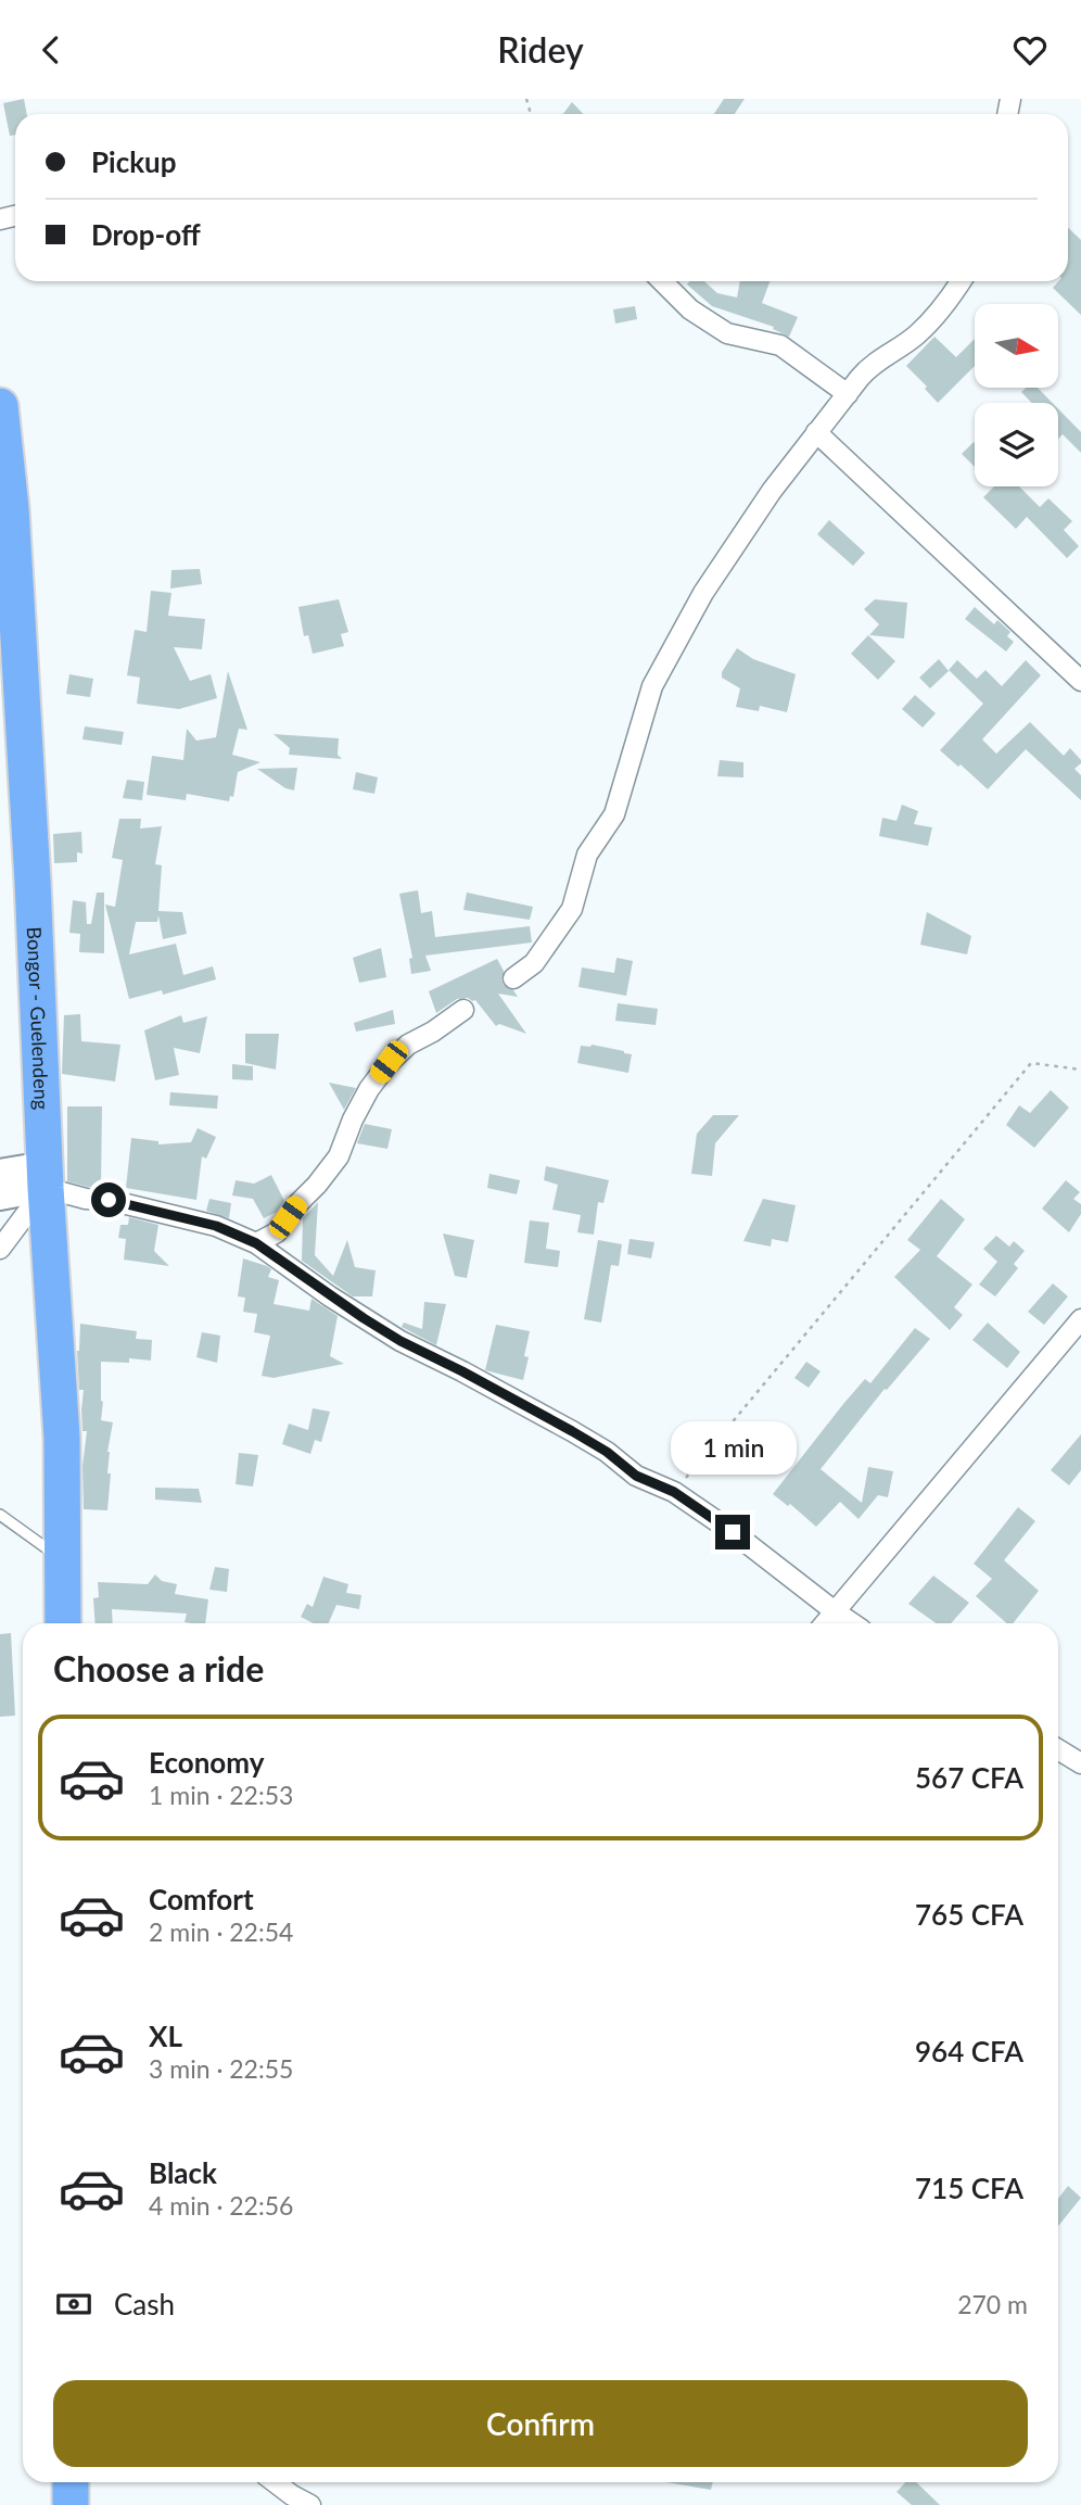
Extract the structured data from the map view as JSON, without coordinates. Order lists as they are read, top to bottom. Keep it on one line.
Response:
{"streets":{"highway":["Bongor - Guelendeng"]},"north":"right","page":{"header":"Ridey","banner":["Pickup","Drop-off"],"bubble":"1 min","heading":"Choose a ride","list":[{"name":"Economy","note":"1 min · 22:53","value":"567 CFA"},{"name":"Comfort","note":"2 min · 22:54","value":"765 CFA"},{"name":"XL","note":"3 min · 22:55","value":"964 CFA"},{"name":"Black","note":"4 min · 22:56","value":"715 CFA"}],"pay":["Cash","270 m"],"buttons":"Confirm"}}
